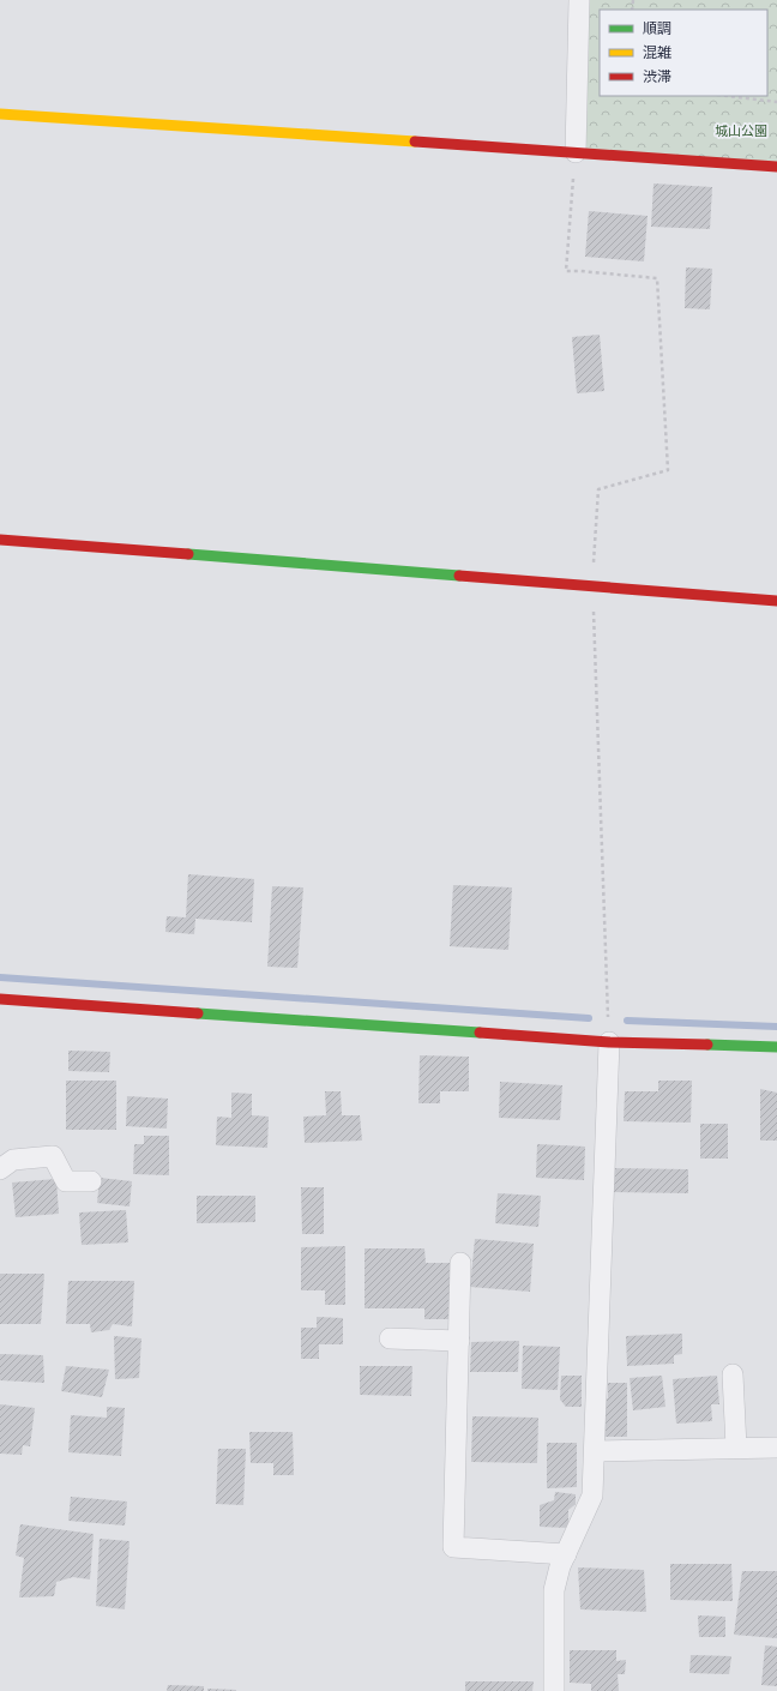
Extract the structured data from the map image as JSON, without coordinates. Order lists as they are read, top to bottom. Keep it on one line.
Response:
{"parks":["城山公園"],"legend":["順調","混雑","渋滞"]}
